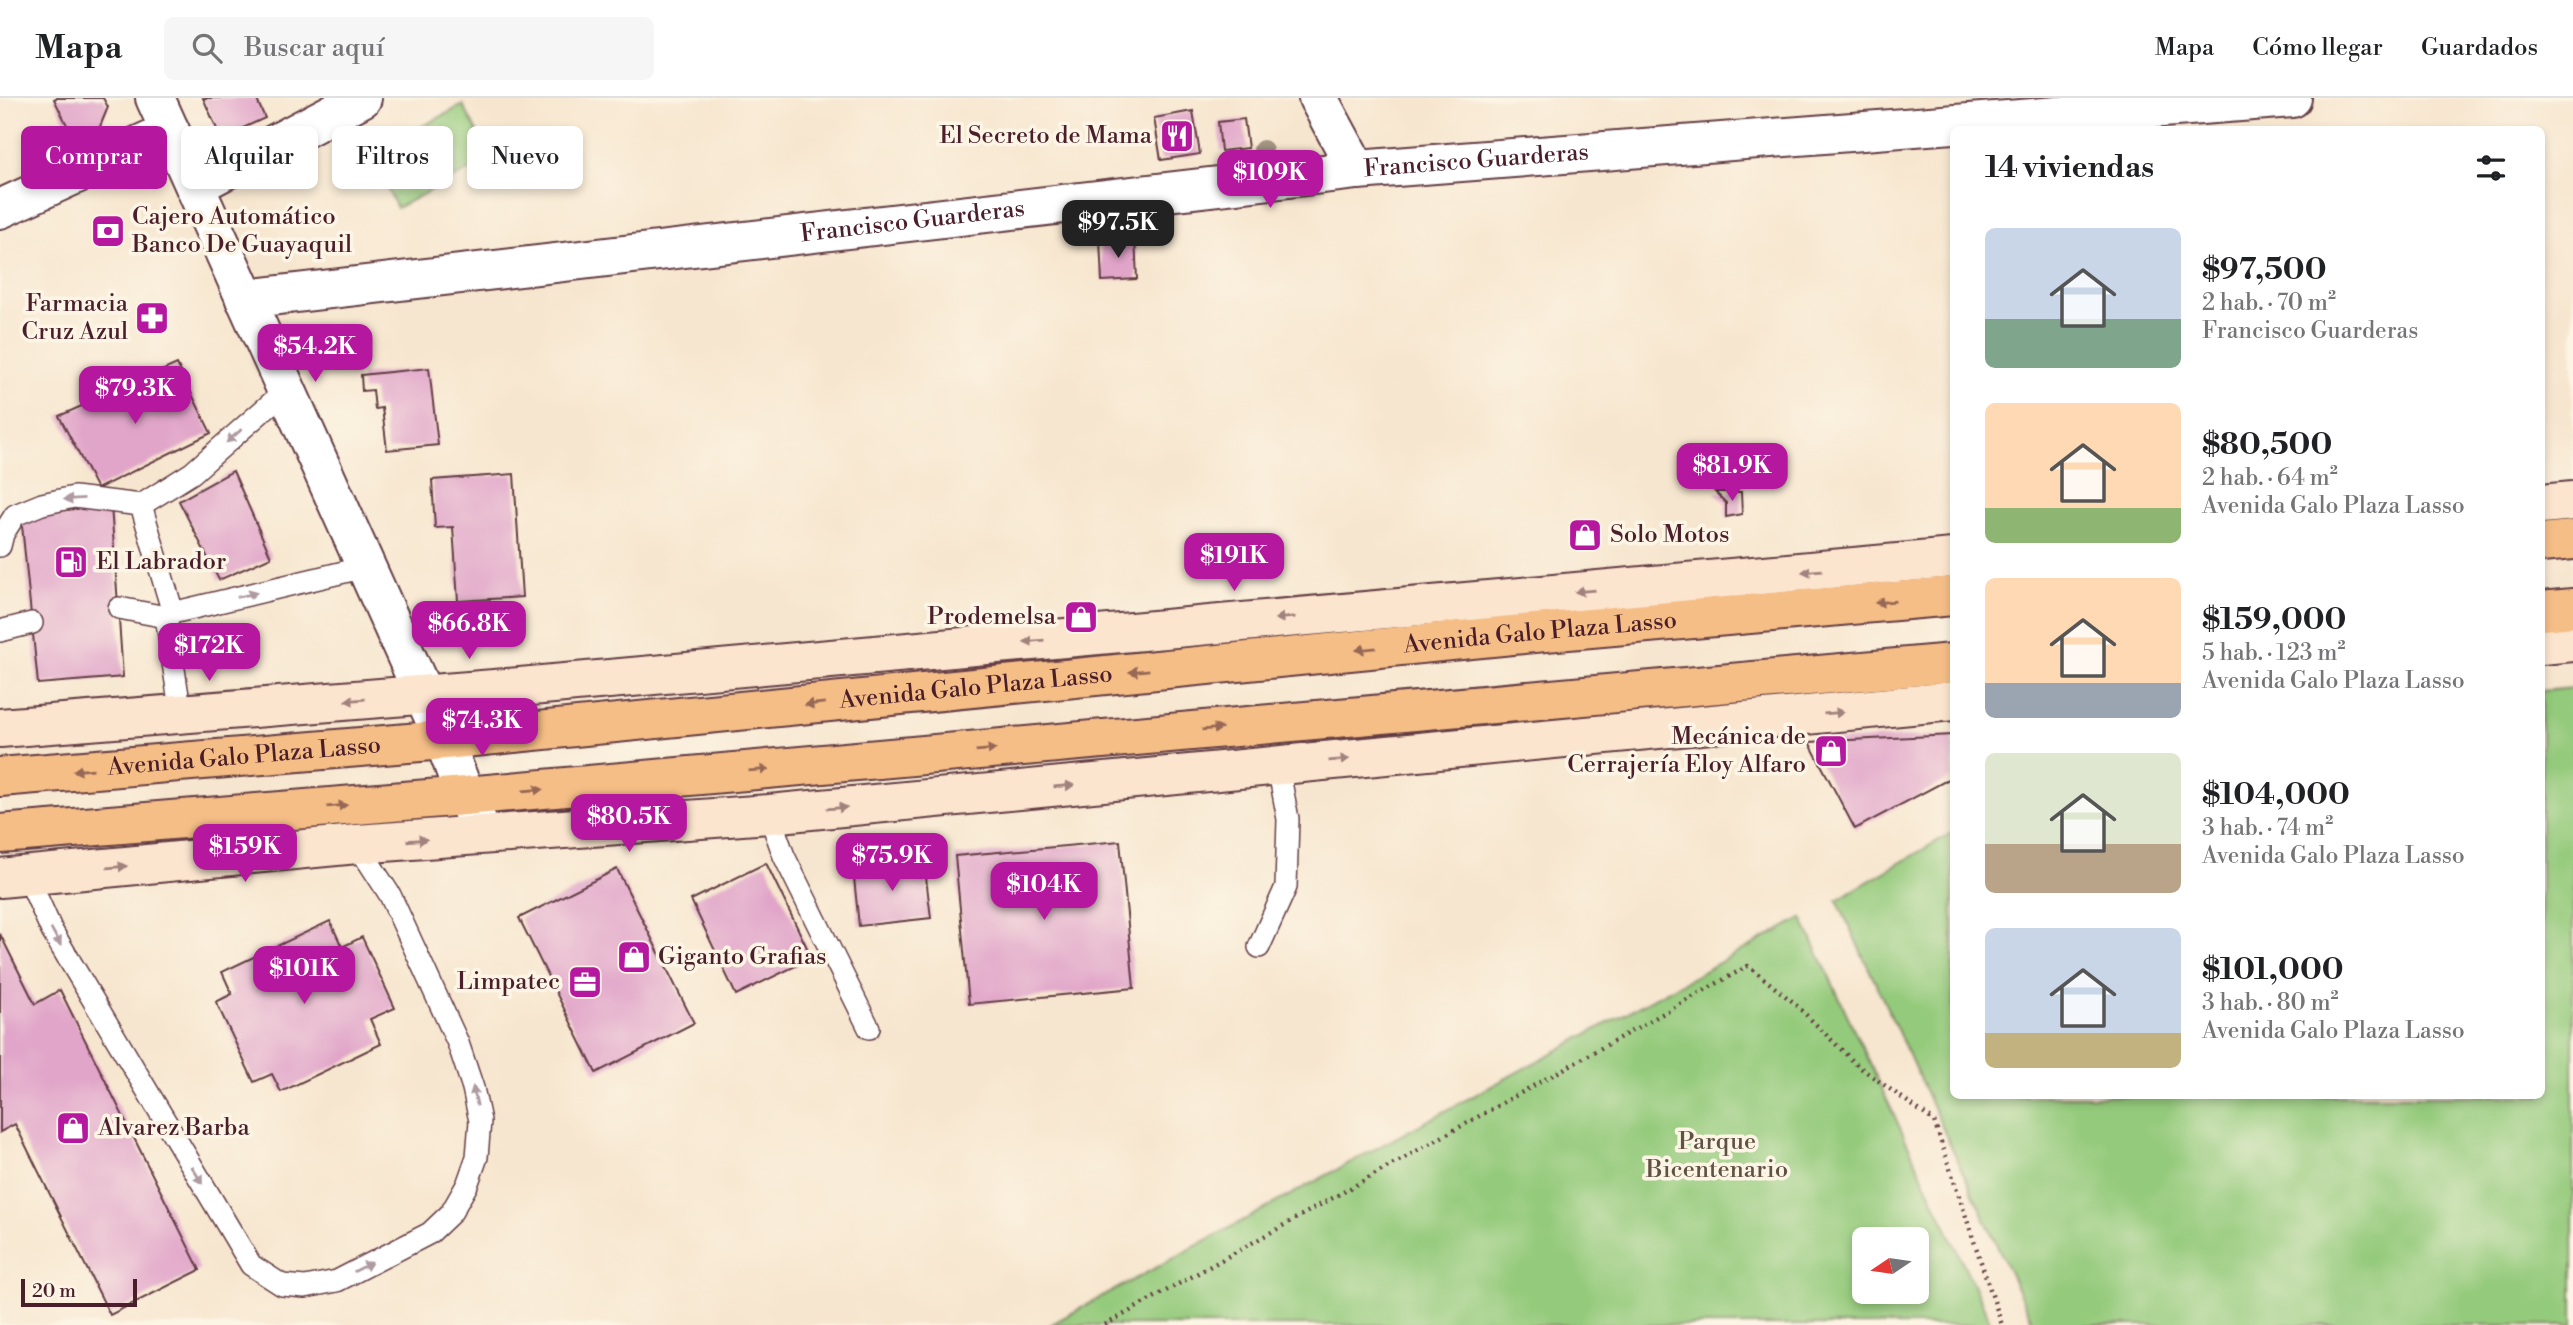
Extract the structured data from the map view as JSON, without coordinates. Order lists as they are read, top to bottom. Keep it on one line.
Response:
{"streets":{"main road":["Avenida Galo Plaza Lasso"],"street":["Francisco Guarderas"]},"parks":["Parque Bicentenario"],"places":{"restaurant":["El Secreto de Mama"],"bank":["Cajero Automático Banco De Guayaquil"],"pharmacy":["Farmacia Cruz Azul"],"shop":["Solo Motos","Prodemelsa","Mecánica de Cerrajería Eloy Alfaro","Giganto Grafias","Alvarez Barba"],"fuel station":["El Labrador"],"office":["Limpatec"]},"scale_bar":"20 m","north":"left","page":{"header":"Mapa","search":"Buscar aquí","nav":["Mapa","Cómo llegar","Guardados"],"chip":["Comprar","Alquilar","Filtros","Nuevo"],"heading":"14 viviendas","price":["$109K","$97.5K","$54.2K","$79.3K","$81.9K","$191K","$66.8K","$172K","$74.3K","$80.5K","$159K","$75.9K","$104K","$101K"],"list":[{"name":"$97,500","note":"2 hab. · 70 m² · Francisco Guarderas"},{"name":"$80,500","note":"2 hab. · 64 m² · Avenida Galo Plaza Lasso"},{"name":"$159,000","note":"5 hab. · 123 m² · Avenida Galo Plaza Lasso"},{"name":"$104,000","note":"3 hab. · 74 m² · Avenida Galo Plaza Lasso"},{"name":"$101,000","note":"3 hab. · 80 m² · Avenida Galo Plaza Lasso"}],"scale":"20 m"}}
